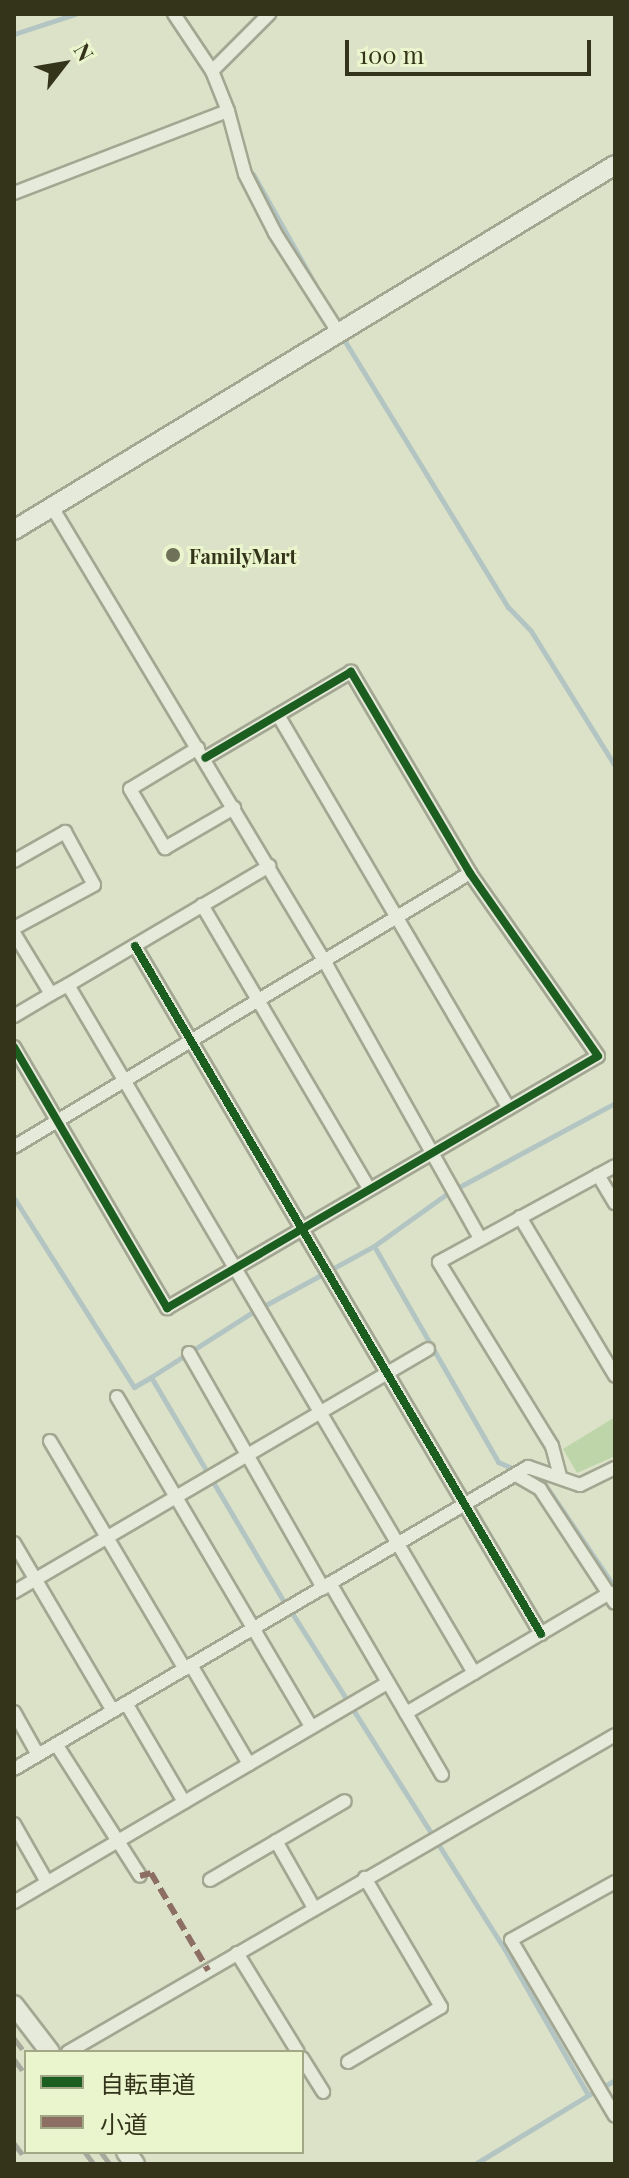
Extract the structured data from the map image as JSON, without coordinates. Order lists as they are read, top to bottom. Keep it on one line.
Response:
{"places":["FamilyMart"],"legend":["自転車道","小道"],"scale_bar":"100 m","north":"top right"}
